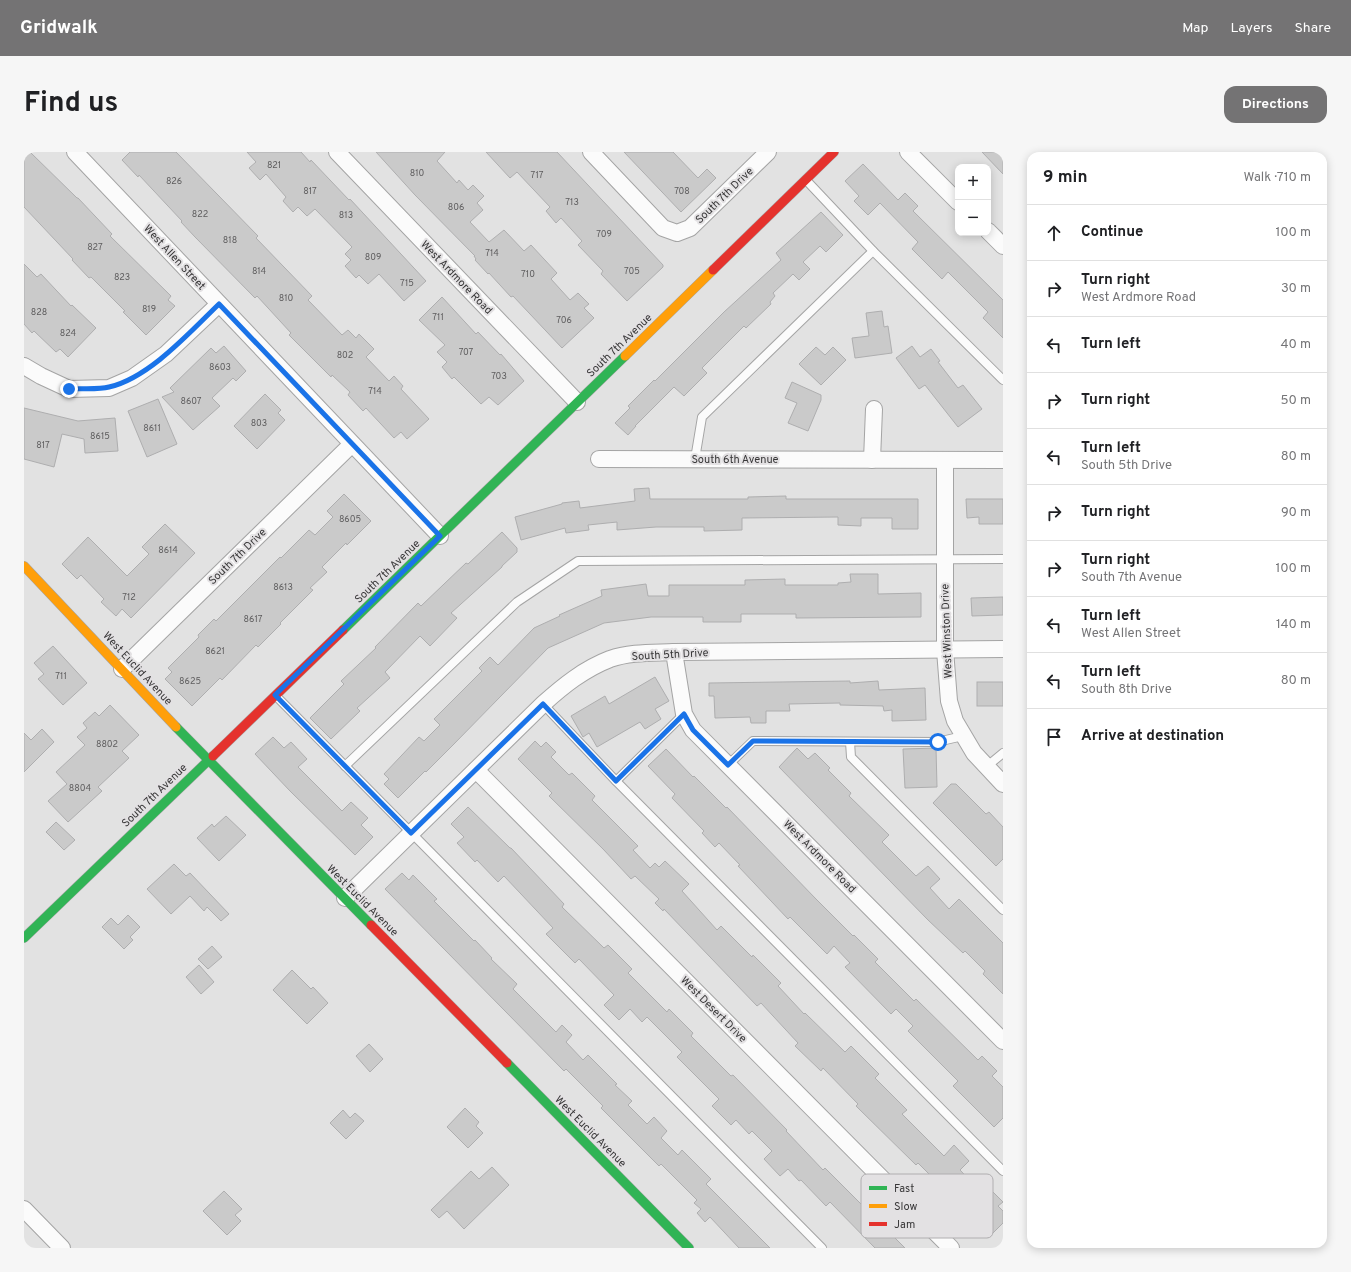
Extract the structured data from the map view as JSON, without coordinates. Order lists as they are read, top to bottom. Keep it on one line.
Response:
{"streets":{"street":["South 7th Drive","West Allen Street","West Ardmore Road","South 7th Avenue","South 6th Avenue","West Winston Drive","South 5th Drive","West Euclid Avenue","West Desert Drive"]},"crossings":[["South 7th Drive","West Allen Street"],["South 7th Drive","West Euclid Avenue"],["West Allen Street","South 7th Avenue"],["West Ardmore Road","South 7th Avenue"],["West Ardmore Road","South 5th Drive"],["South 7th Avenue","West Euclid Avenue"],["South 6th Avenue","West Winston Drive"],["West Winston Drive","South 5th Drive"],["South 5th Drive","West Euclid Avenue"],["South 5th Drive","West Desert Drive"]],"house_numbers":["821","810","717","826","817","708","713","806","822","813","709","818","827","714","809","814","705","710","823","715","810","819","828","711","706","824","707","802","8603","703","714","8607","803","8611","8615","817","8605","8614","8613","712","8617","8621","711","8625","8802","8804"],"legend":["Fast","Slow","Jam"],"page":{"header":"Gridwalk","nav":["Map","Layers","Share"],"title":"Find us","buttons":"Directions","heading":["9 min","Walk · 710 m"],"map_buttons":["+","−"],"list":[["Continue","100 m"],["Turn right","West Ardmore Road","30 m"],["Turn left","40 m"],["Turn right","50 m"],["Turn left","South 5th Drive","80 m"],["Turn right","90 m"],["Turn right","South 7th Avenue","100 m"],["Turn left","West Allen Street","140 m"],["Turn left","South 8th Drive","80 m"],"Arrive at destination"]}}
